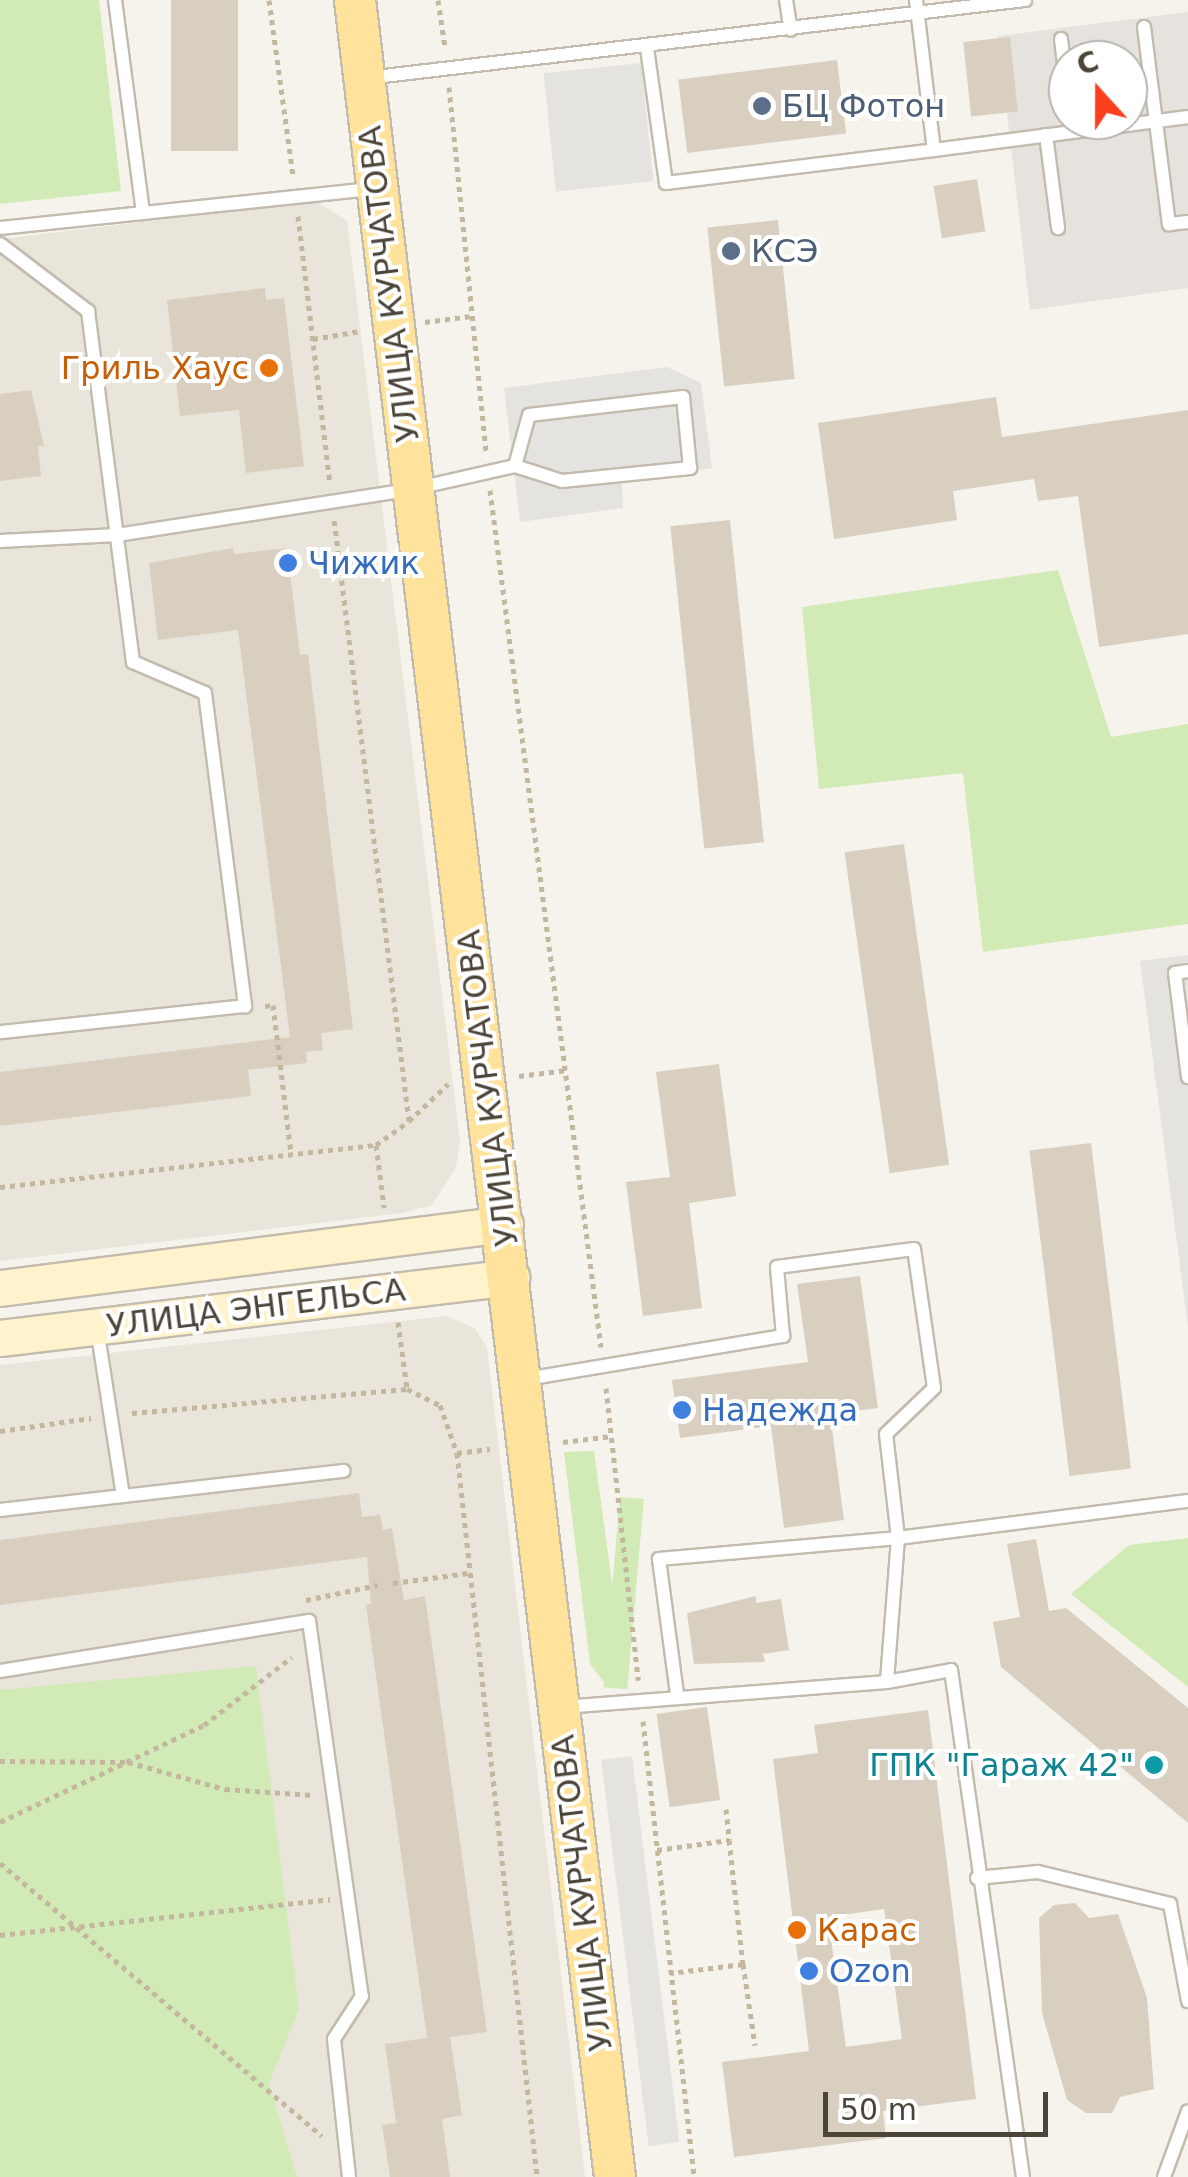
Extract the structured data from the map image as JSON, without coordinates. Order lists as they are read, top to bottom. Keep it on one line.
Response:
{"streets":{"main road":["УЛИЦА КУРЧАТОВА","УЛИЦА ЭНГЕЛЬСА"]},"crossings":[["УЛИЦА КУРЧАТОВА","УЛИЦА ЭНГЕЛЬСА"]],"places":["БЦ Фотон","КСЭ","Гриль Хаус","Чижик","Надежда","ГПК \"Гараж 42\"","Карас","Ozon"],"scale_bar":"50 m","north":"top"}
